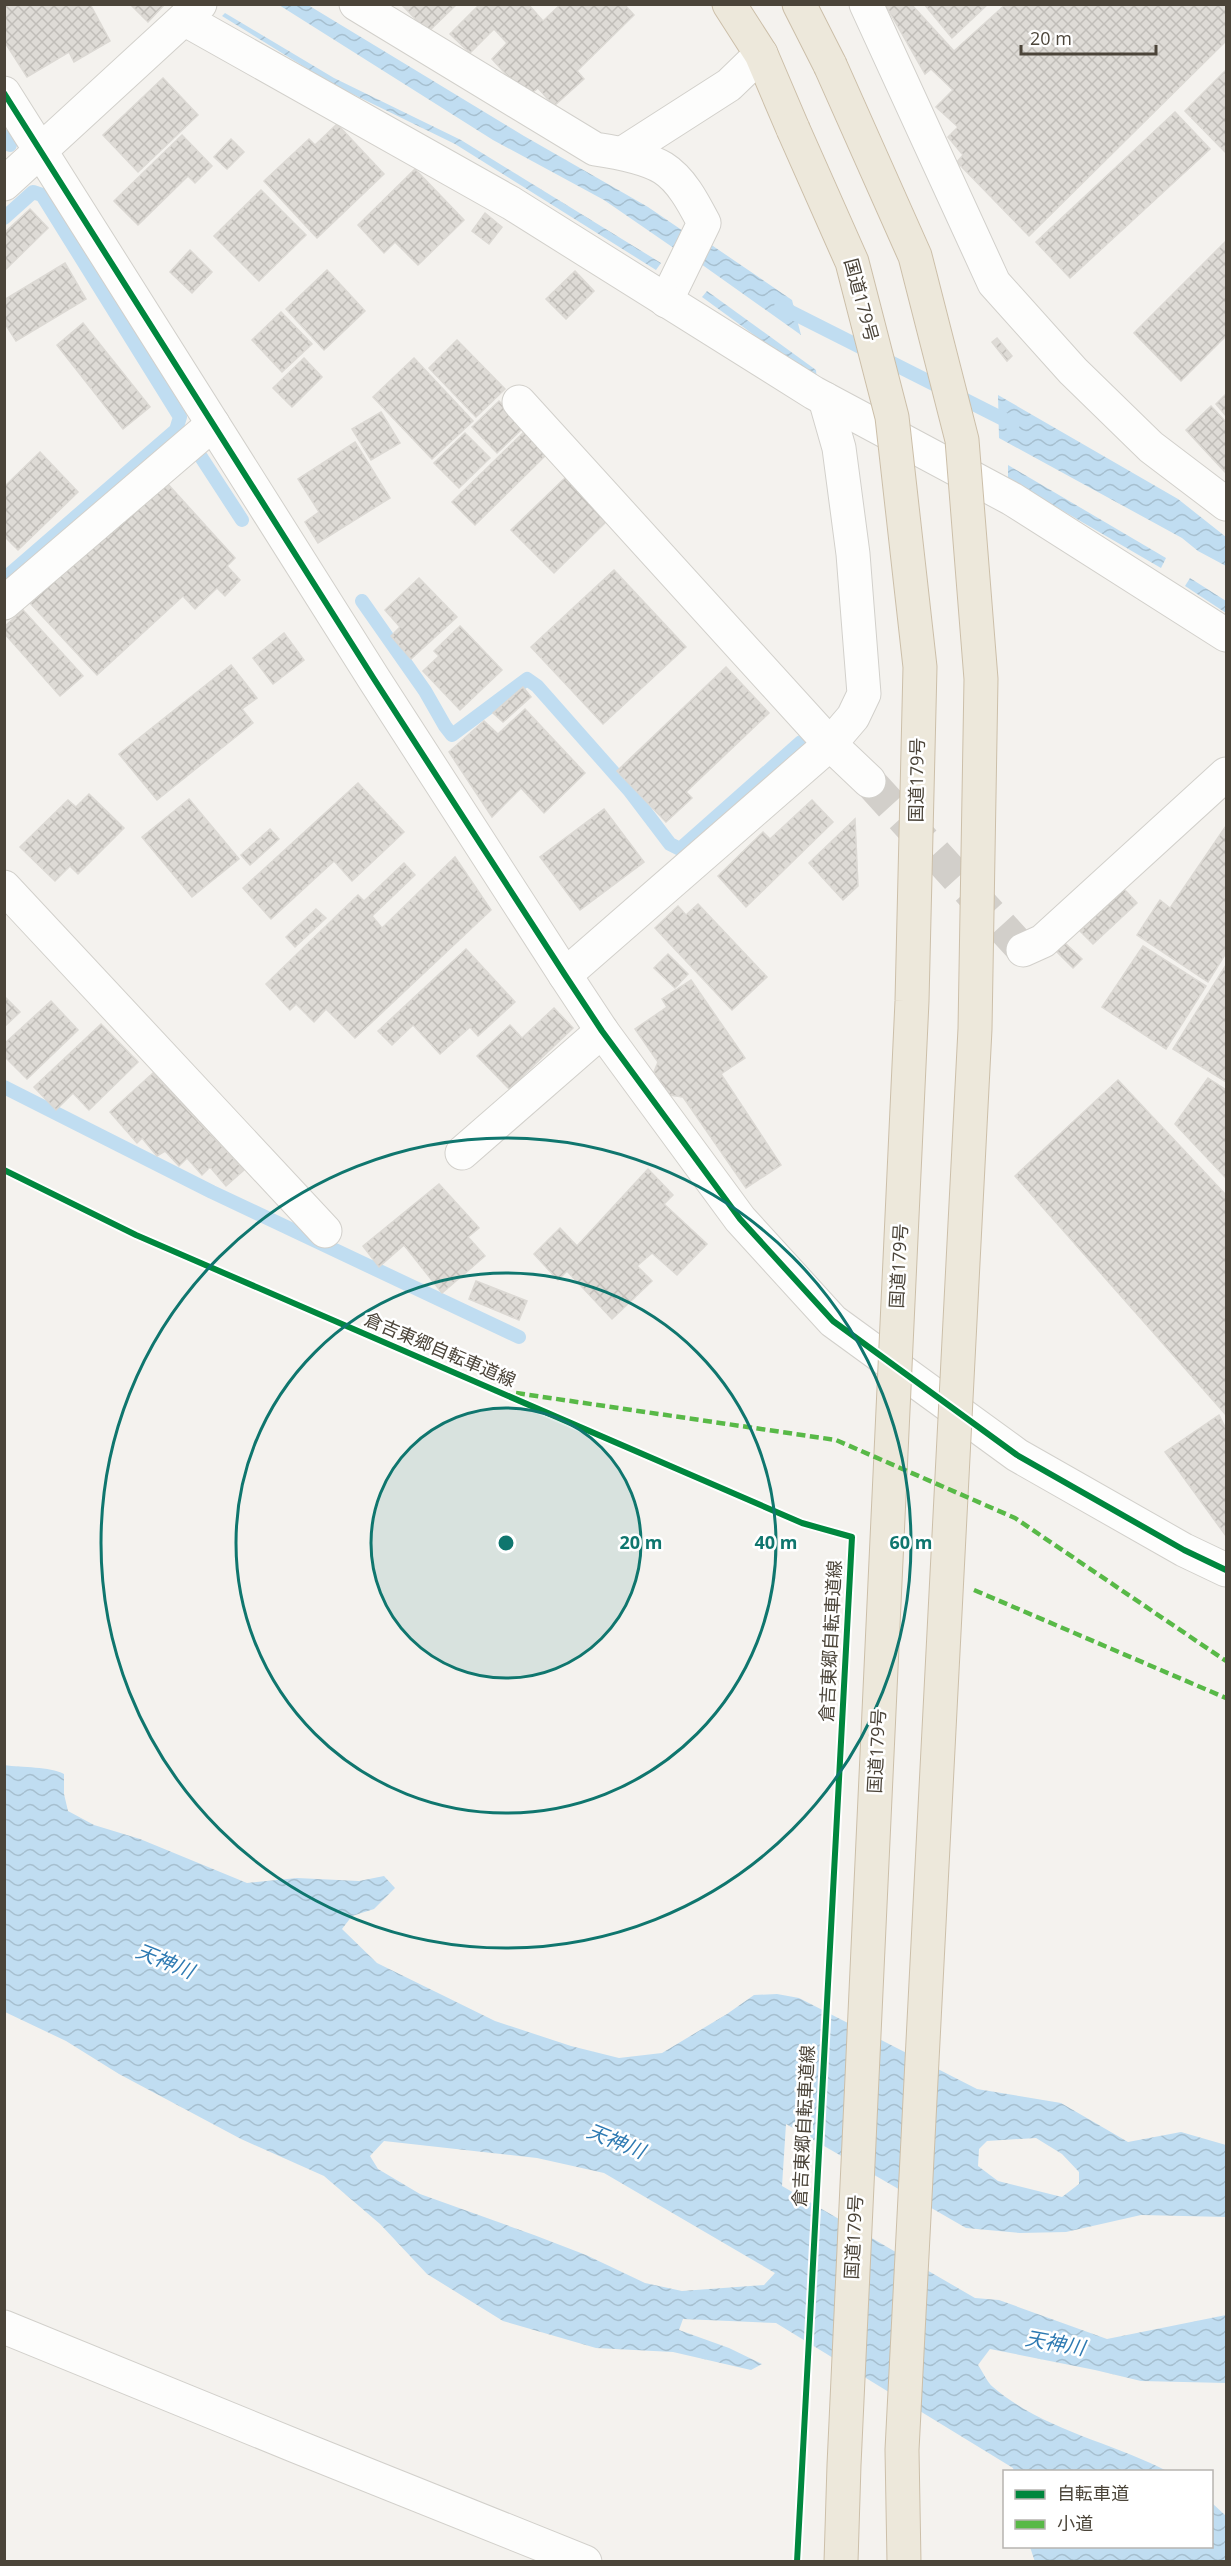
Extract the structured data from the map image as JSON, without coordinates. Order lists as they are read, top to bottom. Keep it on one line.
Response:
{"streets":{"highway":["国道179号"],"cycle path":["倉吉東郷自転車道線"]},"water":["天神川"],"legend":["自転車道","小道"],"scale_bar":"20 m","rings":["20 m","40 m","60 m"]}
